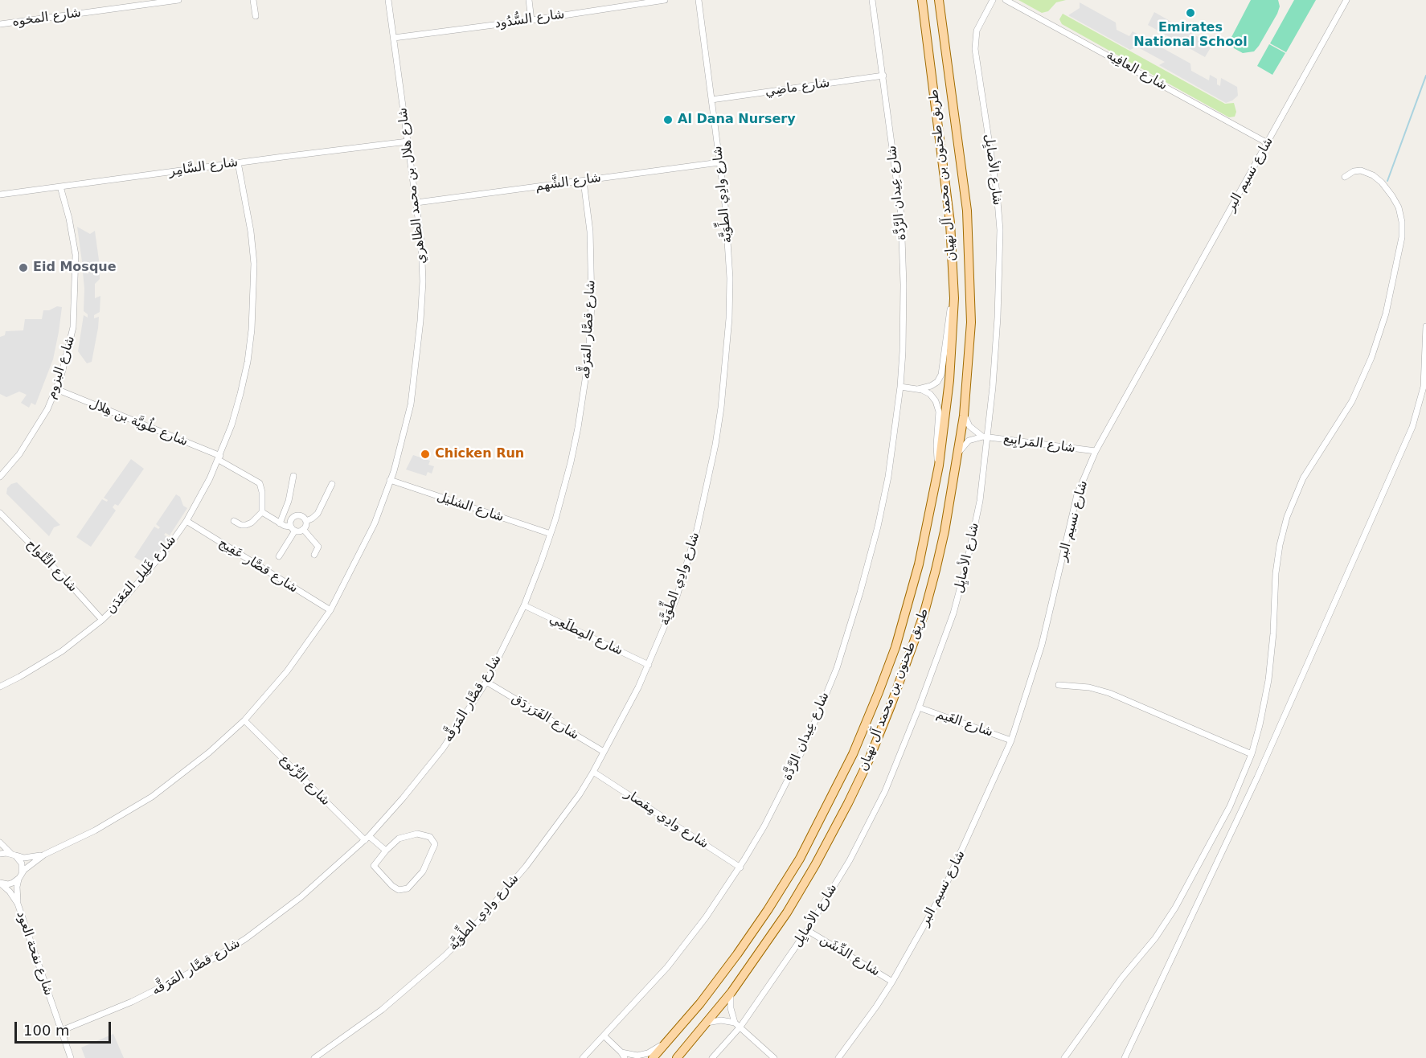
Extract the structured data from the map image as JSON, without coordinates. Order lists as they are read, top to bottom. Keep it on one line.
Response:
{"streets":{"main road":["طريق طحنون بن محمد آل نهيان"],"street":["شارع المخوه","شارع السُّدُود","شارع العافِية","شارع ماضِي","شارع السَّامِر","شارع الأصايِل","شارع نسيم البر","شارع الشَّهم","شارع هلال بن محمد الظاهري","شارع عِيدان الرَّدَّة","شارع وادِي الطِّوَيَّة","شارع قصَّار المَرَقَّه","شارع البزوم","شارع طُويَّة بن هِلال","شارع المَرابِيع","شارع الشليل","شارع التِّلواح","شارع قصَّار عَفِيج","شارع غَلِيل المَعَدَن","شارع المِطلَعِي","شارع الفَرَزدَق","شارع الغَيم","شارع الرُّبُوع","شارع وادِي مِقصار","شارع نفحة العود","شارع الدِّشَن"]},"crossings":[["شارع السُّدُود","شارع هلال بن محمد الظاهري"],["شارع العافِية","شارع نسيم البر"],["شارع ماضِي","شارع عِيدان الرَّدَّة"],["شارع ماضِي","شارع وادِي الطِّوَيَّة"],["شارع السَّامِر","شارع هلال بن محمد الظاهري"],["شارع السَّامِر","شارع البزوم"],["شارع السَّامِر","شارع غَلِيل المَعَدَن"],["شارع الأصايِل","شارع المَرابِيع"],["شارع الأصايِل","شارع الغَيم"],["شارع الأصايِل","شارع الدِّشَن"],["شارع نسيم البر","شارع المَرابِيع"],["شارع نسيم البر","شارع الغَيم"],["شارع نسيم البر","شارع الدِّشَن"],["شارع الشَّهم","شارع هلال بن محمد الظاهري"],["شارع الشَّهم","شارع وادِي الطِّوَيَّة"],["شارع الشَّهم","شارع قصَّار المَرَقَّه"],["شارع هلال بن محمد الظاهري","شارع الشليل"],["شارع هلال بن محمد الظاهري","شارع قصَّار عَفِيج"],["شارع هلال بن محمد الظاهري","شارع الرُّبُوع"],["شارع هلال بن محمد الظاهري","شارع نفحة العود"],["شارع عِيدان الرَّدَّة","شارع وادِي مِقصار"],["شارع وادِي الطِّوَيَّة","شارع المِطلَعِي"],["شارع وادِي الطِّوَيَّة","شارع الفَرَزدَق"],["شارع وادِي الطِّوَيَّة","شارع وادِي مِقصار"],["شارع قصَّار المَرَقَّه","شارع الشليل"],["شارع قصَّار المَرَقَّه","شارع المِطلَعِي"],["شارع قصَّار المَرَقَّه","شارع الفَرَزدَق"],["شارع قصَّار المَرَقَّه","شارع الرُّبُوع"],["شارع قصَّار المَرَقَّه","شارع نفحة العود"],["شارع البزوم","شارع طُويَّة بن هِلال"],["شارع طُويَّة بن هِلال","شارع غَلِيل المَعَدَن"],["شارع التِّلواح","شارع غَلِيل المَعَدَن"],["شارع قصَّار عَفِيج","شارع غَلِيل المَعَدَن"]],"places":["Emirates National School","Al Dana Nursery","Eid Mosque","Chicken Run"],"scale_bar":"100 m"}
